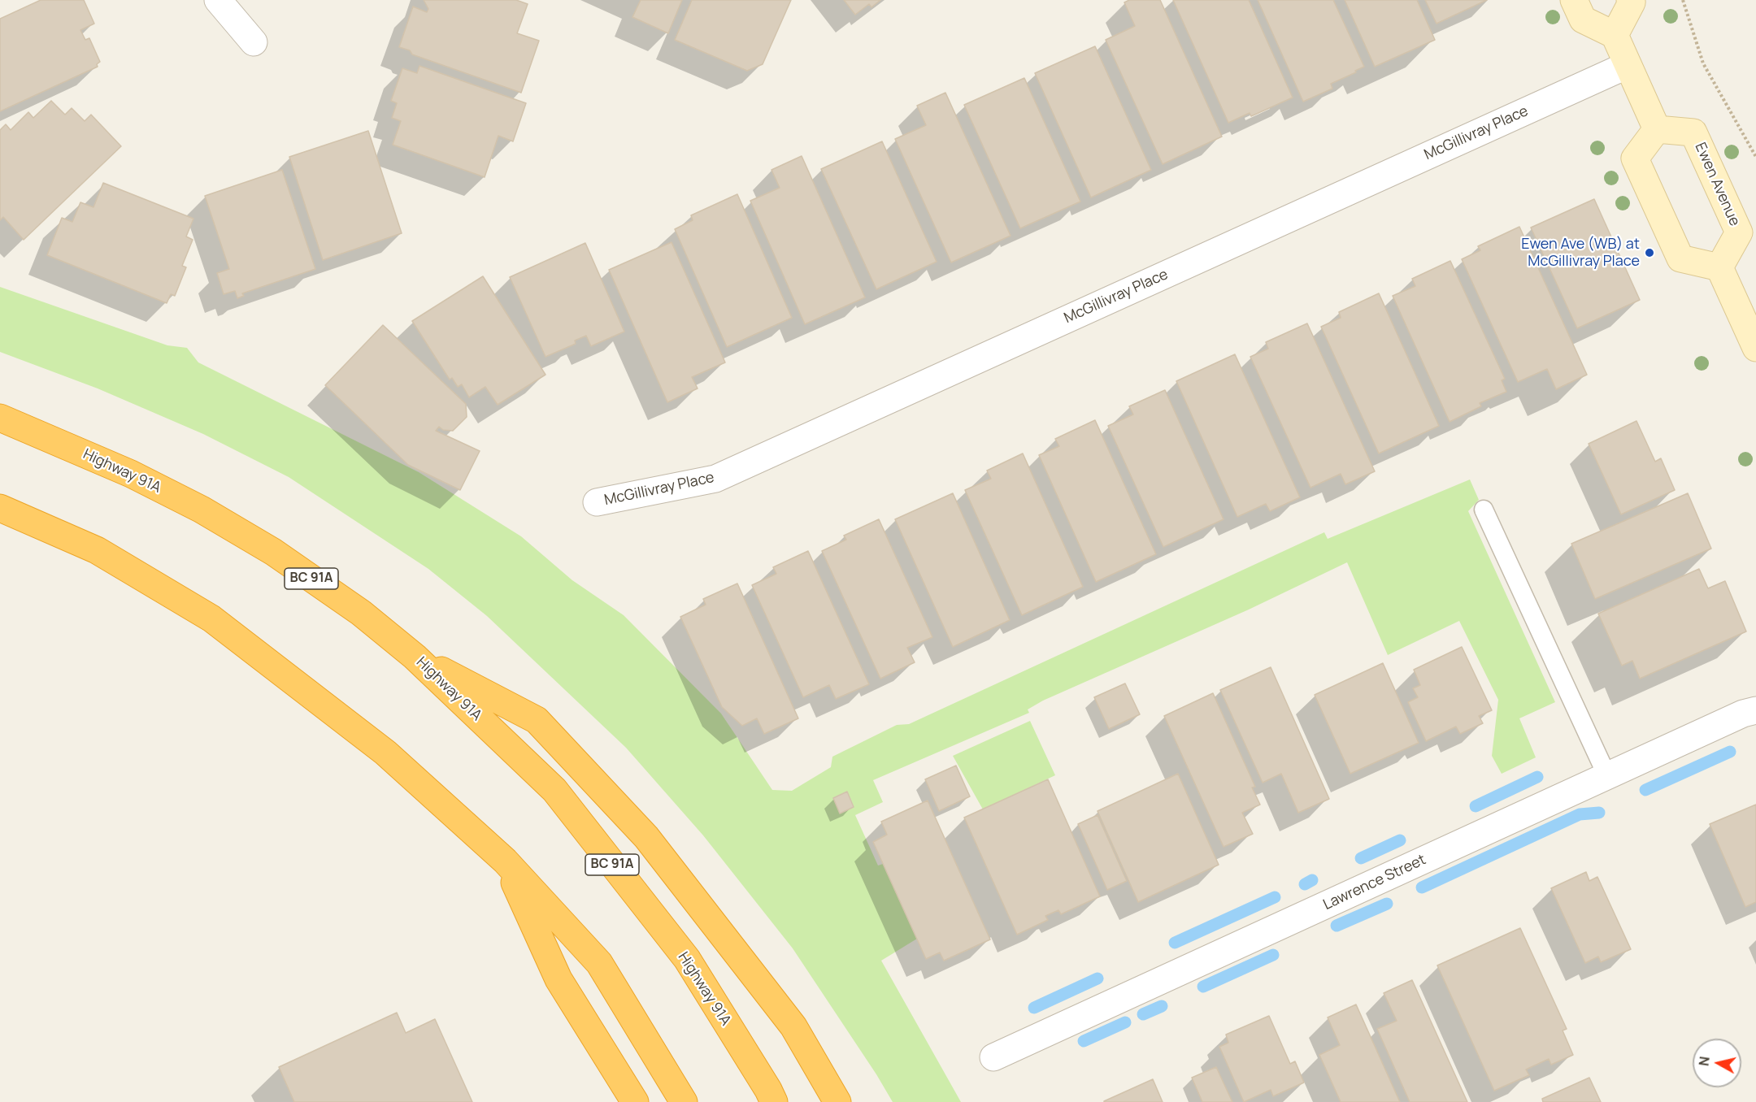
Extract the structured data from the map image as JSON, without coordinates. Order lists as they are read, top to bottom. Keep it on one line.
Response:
{"streets":{"highway":["Highway 91A","BC 91A"],"street":["McGillivray Place","Ewen Avenue","Lawrence Street"]},"places":["Ewen Ave (WB) at McGillivray Place"],"north":"left"}
